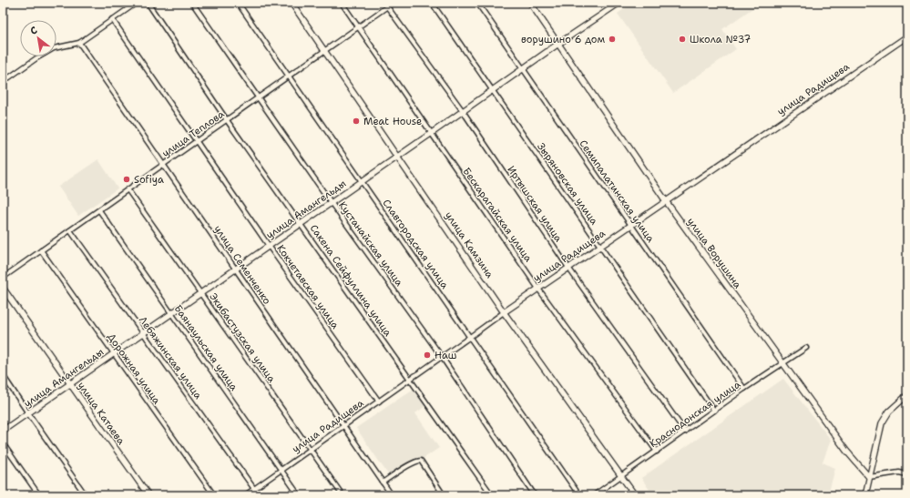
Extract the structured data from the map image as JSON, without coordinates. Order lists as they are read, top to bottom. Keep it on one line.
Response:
{"streets":{"street":["улица Радищева","улица Теплова","Зыряновская улица","Семипалатинская улица","Иртышская улица","улица Амангельды","Бескарагайская улица","Кустанайская улица","Славгородская улица","улица Камзина","улица Ворушина","улица Семенченко","Сакена Сейфуллина улица","Кокчетавская улица","Экибастузская улица","Баянаульская улица","Лебяжинская улица","Дорожная улица","улица Катаева","Краснодонская улица"]},"crossings":[["улица Радищева","Зыряновская улица"],["улица Радищева","Семипалатинская улица"],["улица Радищева","Иртышская улица"],["улица Радищева","Бескарагайская улица"],["улица Радищева","Кустанайская улица"],["улица Радищева","Славгородская улица"],["улица Радищева","улица Камзина"],["улица Радищева","улица Ворушина"],["улица Радищева","улица Семенченко"],["улица Радищева","Сакена Сейфуллина улица"],["улица Радищева","Кокчетавская улица"],["улица Радищева","Экибастузская улица"],["улица Радищева","Баянаульская улица"],["улица Радищева","Лебяжинская улица"],["улица Теплова","Иртышская улица"],["улица Теплова","Бескарагайская улица"],["улица Теплова","Кустанайская улица"],["улица Теплова","Славгородская улица"],["улица Теплова","улица Камзина"],["улица Теплова","улица Семенченко"],["улица Теплова","Сакена Сейфуллина улица"],["улица Теплова","Кокчетавская улица"],["улица Теплова","Экибастузская улица"],["улица Теплова","Баянаульская улица"],["улица Теплова","Лебяжинская улица"],["улица Теплова","Дорожная улица"],["Зыряновская улица","улица Амангельды"],["Зыряновская улица","Краснодонская улица"],["Семипалатинская улица","улица Амангельды"],["Семипалатинская улица","Краснодонская улица"],["Иртышская улица","улица Амангельды"],["Иртышская улица","Краснодонская улица"],["улица Амангельды","Бескарагайская улица"],["улица Амангельды","Кустанайская улица"],["улица Амангельды","Славгородская улица"],["улица Амангельды","улица Камзина"],["улица Амангельды","улица Ворушина"],["улица Амангельды","улица Семенченко"],["улица Амангельды","Сакена Сейфуллина улица"],["улица Амангельды","Кокчетавская улица"],["улица Амангельды","Экибастузская улица"],["улица Амангельды","Баянаульская улица"],["улица Амангельды","Лебяжинская улица"],["улица Амангельды","Дорожная улица"],["улица Амангельды","улица Катаева"],["Бескарагайская улица","Краснодонская улица"],["улица Камзина","Краснодонская улица"],["улица Ворушина","Краснодонская улица"]],"places":["ворушино 6 дом","Школа №37","Meat House","Sofiya","Наш"],"north":"top left"}
